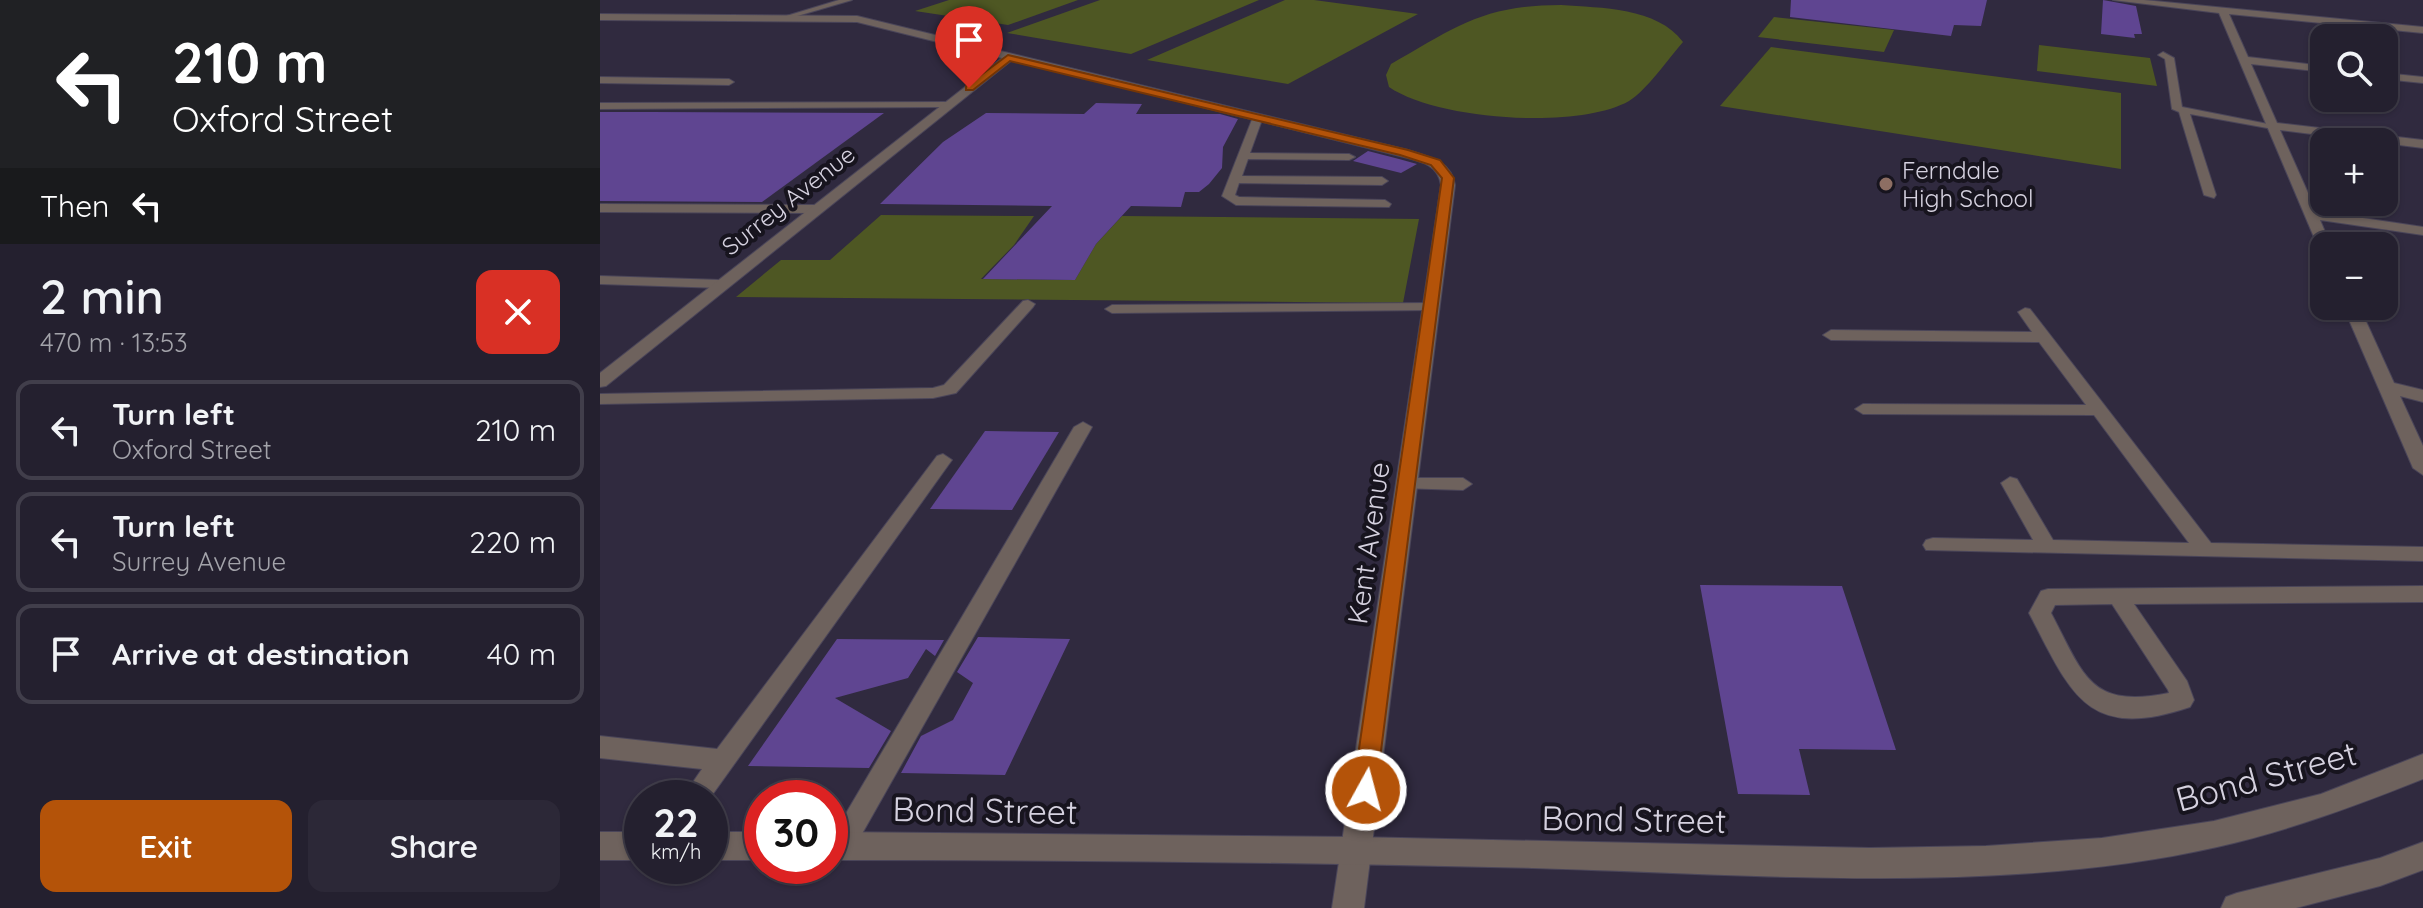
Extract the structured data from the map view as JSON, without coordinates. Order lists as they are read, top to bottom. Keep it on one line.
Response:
{"streets":{"street":["Surrey Avenue","Kent Avenue","Bond Street"]},"crossings":[["Kent Avenue","Bond Street"]],"places":["Ferndale High School"],"page":{"turn":["210 m","Oxford Street"],"map_buttons":["+","−"],"then":"Then","heading":["2 min","470 m · 13:53"],"list":[{"name":"Turn left","note":"Oxford Street","value":"210 m"},{"name":"Turn left","note":"Surrey Avenue","value":"220 m"},{"name":"Arrive at destination","value":"40 m"}],"speed":"22 km/h","limit":"30","buttons":["Exit","Share"]}}
